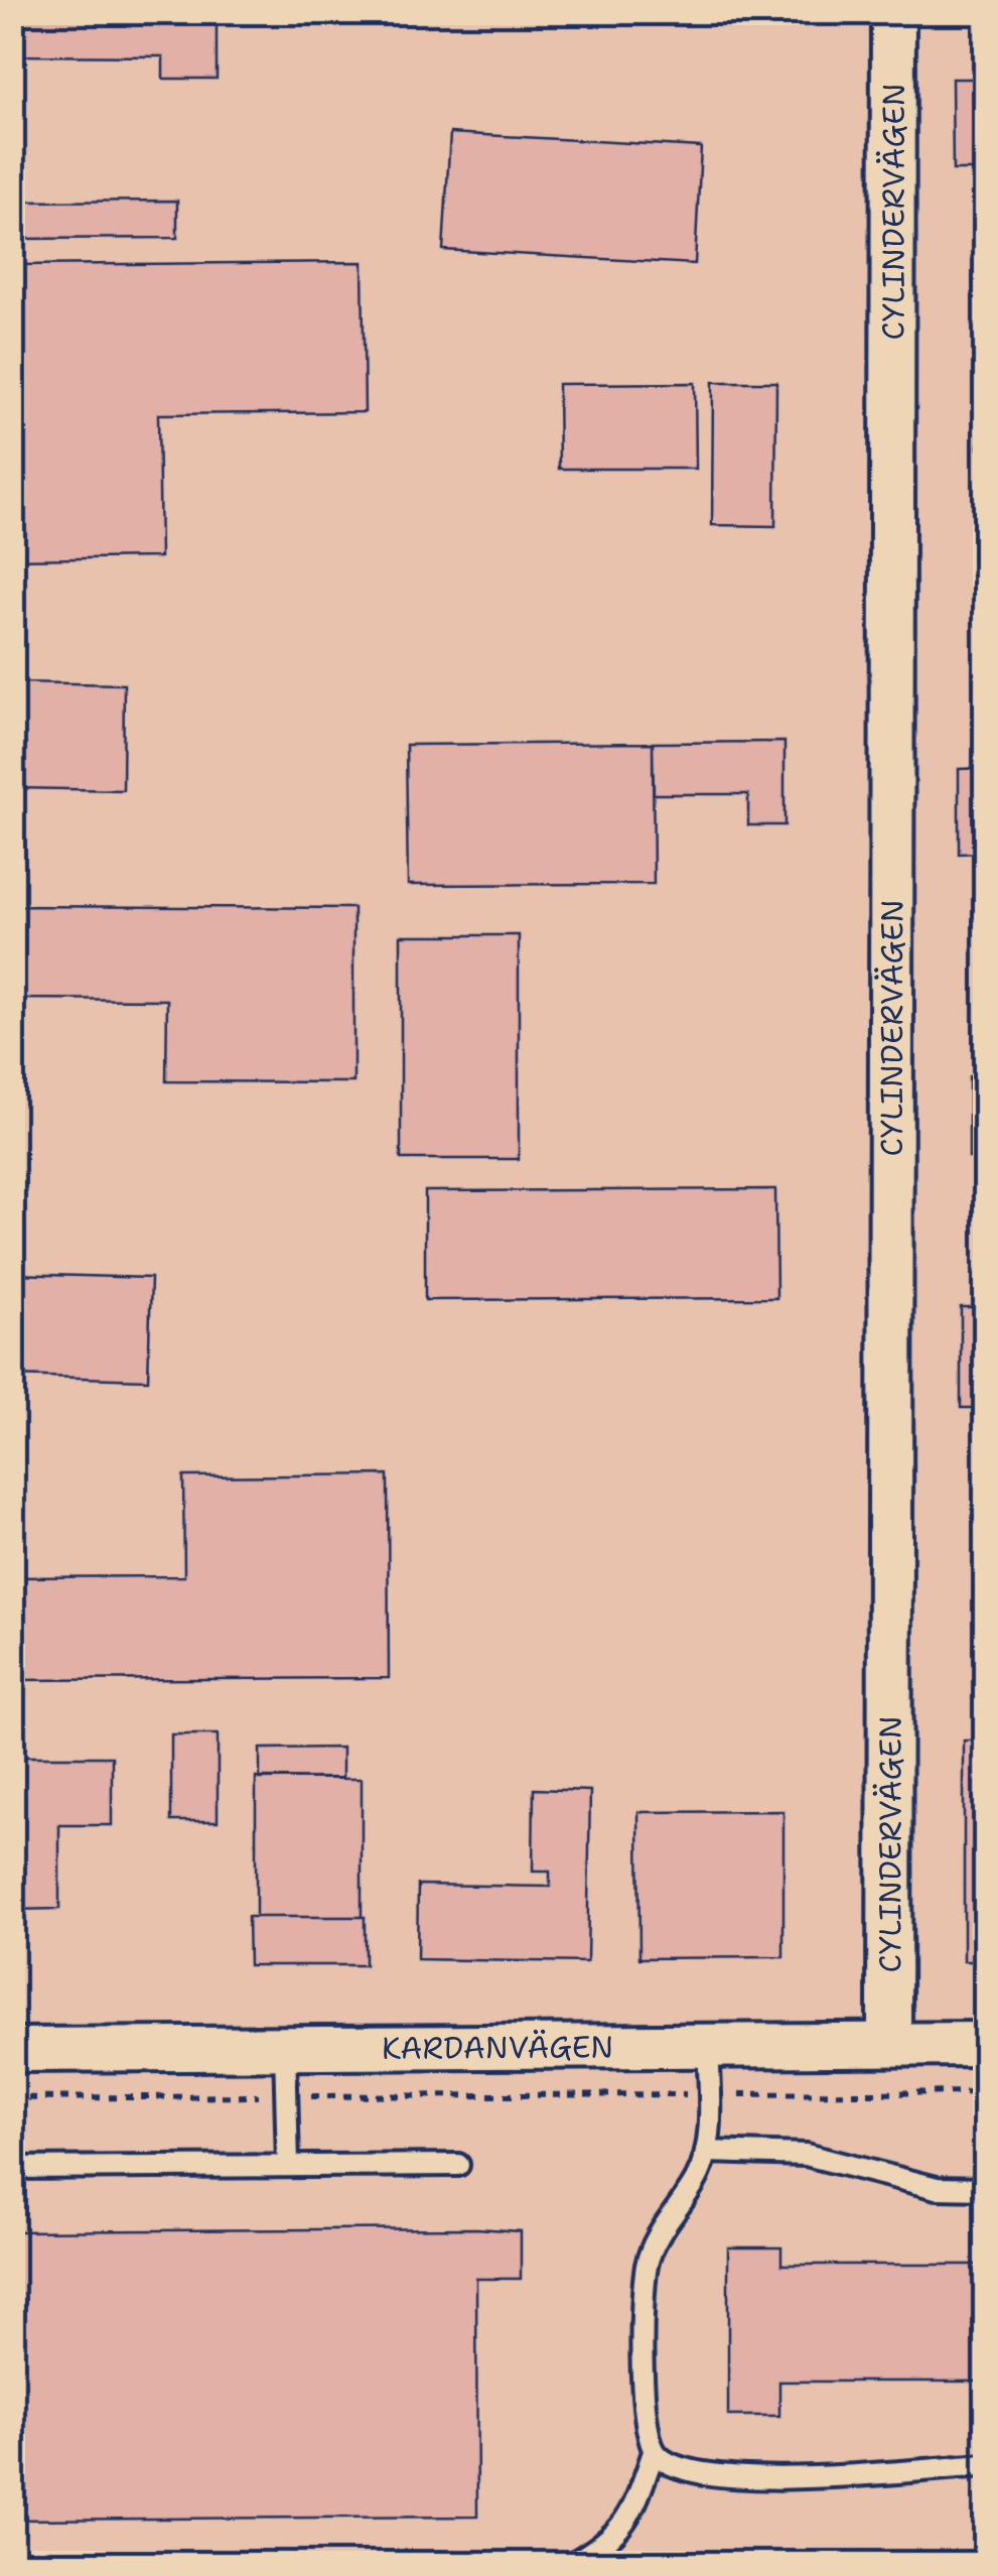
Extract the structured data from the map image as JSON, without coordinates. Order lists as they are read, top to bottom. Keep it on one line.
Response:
{"streets":{"street":["CYLINDERVÄGEN","KARDANVÄGEN"]},"crossings":[["CYLINDERVÄGEN","KARDANVÄGEN"]]}
